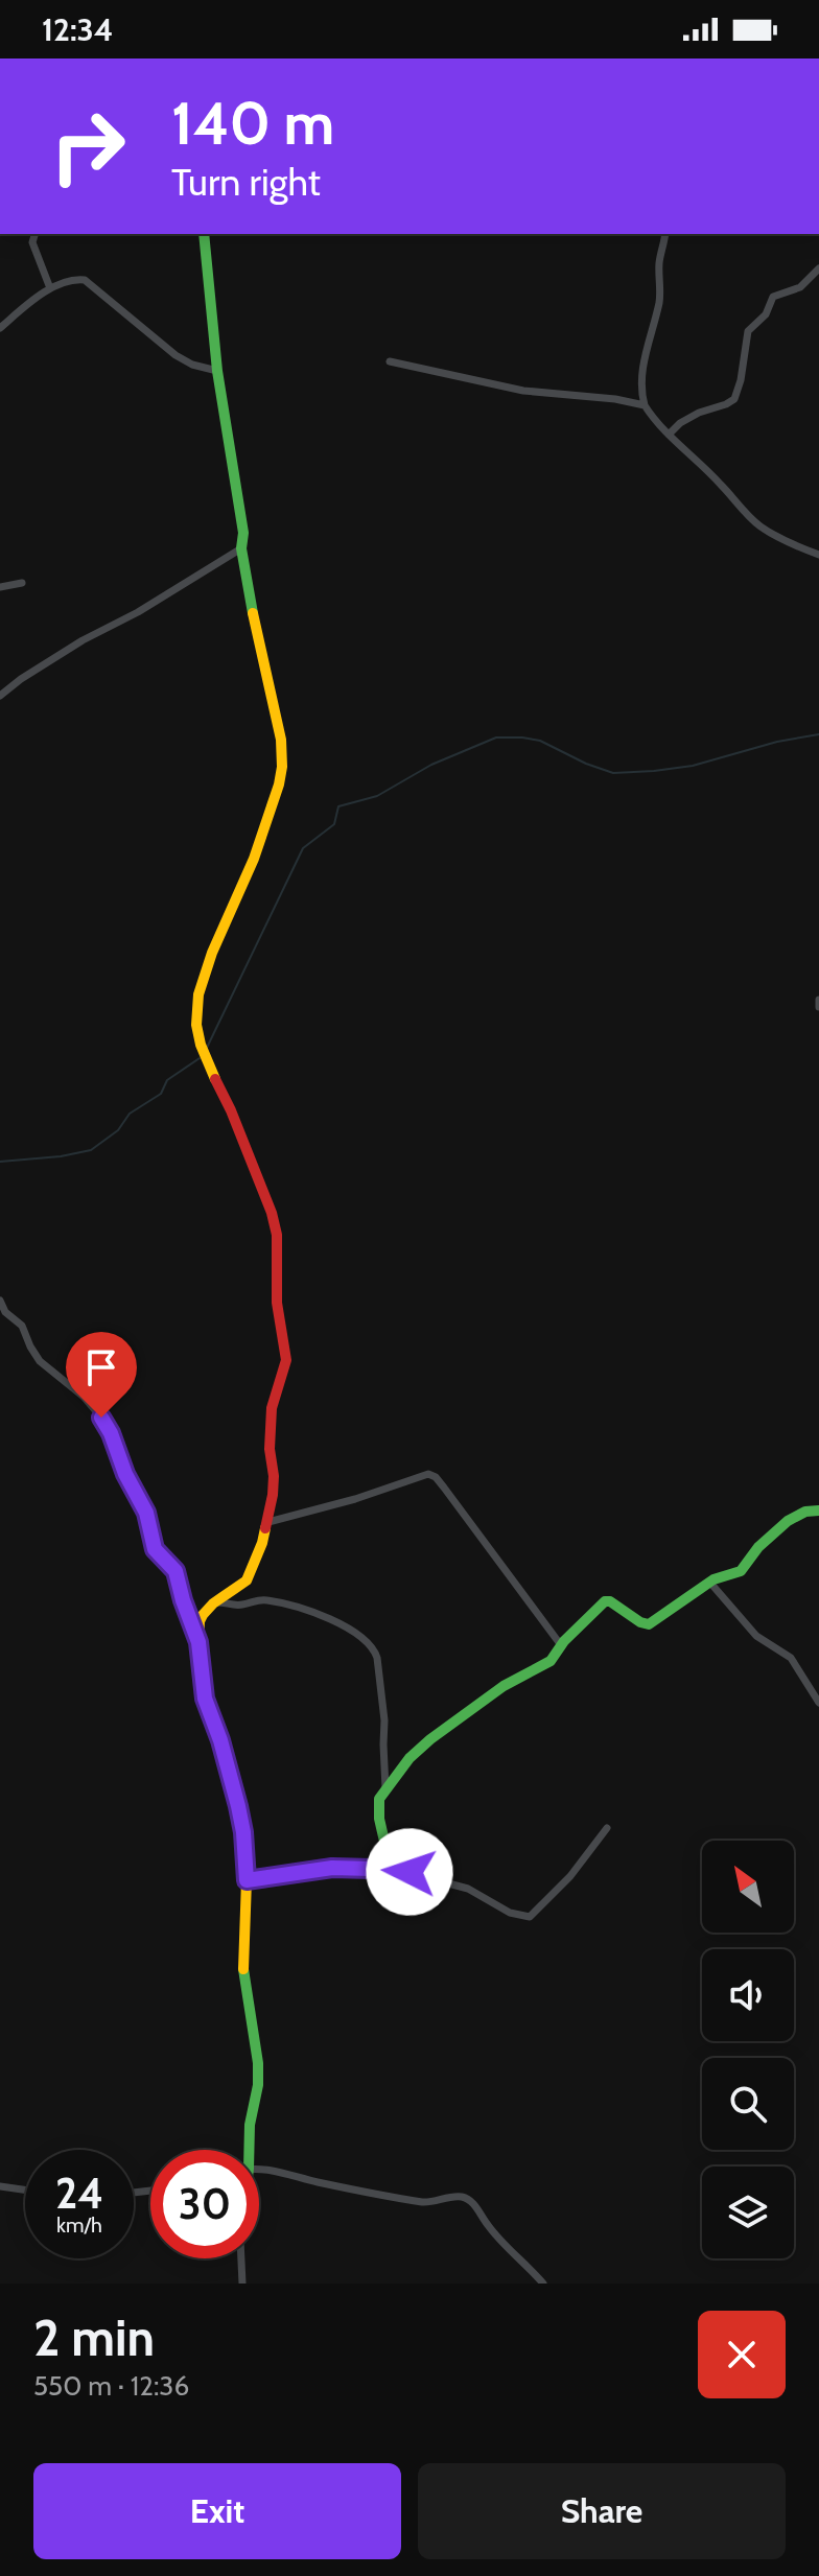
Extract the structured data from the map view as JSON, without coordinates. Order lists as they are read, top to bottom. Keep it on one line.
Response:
{"north":"top left","page":{"status":"12:34","turn":["140 m","Turn right"],"speed":"24 km/h","limit":"30","heading":["2 min","550 m · 12:36"],"buttons":["Exit","Share"]}}
